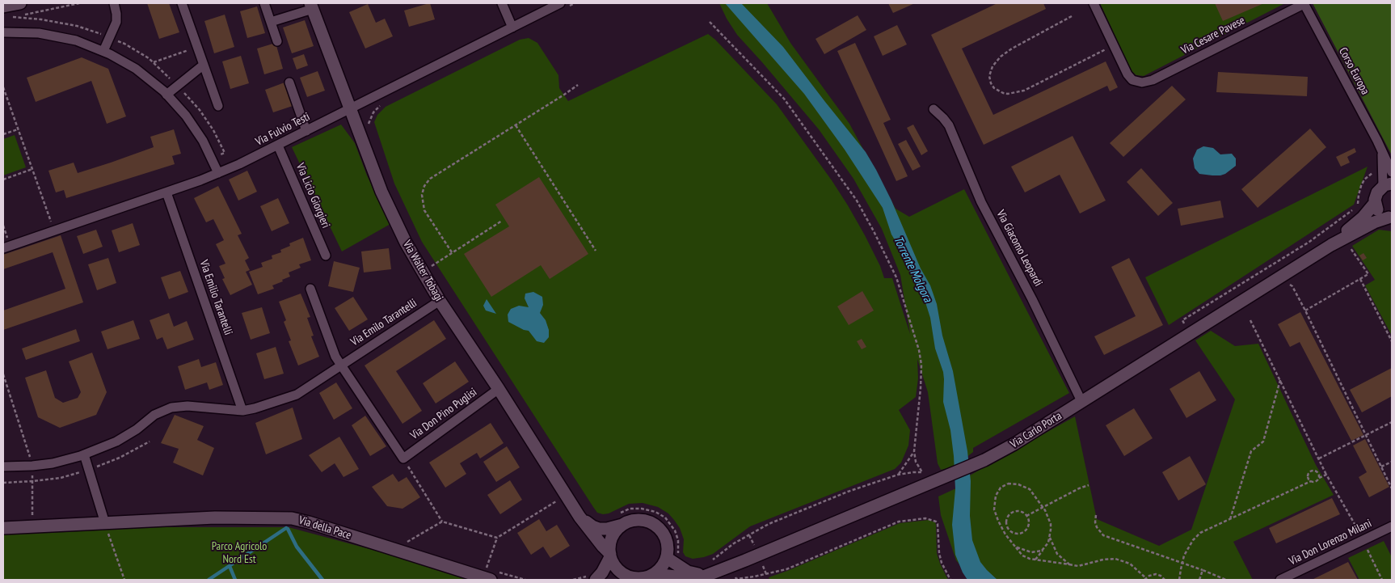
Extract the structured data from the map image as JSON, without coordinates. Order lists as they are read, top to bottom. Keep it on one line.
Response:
{"streets":{"street":["Via Cesare Pavese","Corso Europa","Via Fulvio Testi","Via Licio Giorgieri","Via Giacomo Leopardi","Via Walter Tobagi","Via Emilio Tarantelli","Via Emilo Tarantelli","Via Don Pino Puglisi","Via Carlo Porta","Via della Pace","Via Don Lorenzo Milani"]},"crossings":[["Via Cesare Pavese","Corso Europa"],["Corso Europa","Via Carlo Porta"],["Via Fulvio Testi","Via Licio Giorgieri"],["Via Fulvio Testi","Via Walter Tobagi"],["Via Fulvio Testi","Via Emilio Tarantelli"],["Via Giacomo Leopardi","Via Carlo Porta"],["Via Walter Tobagi","Via Emilo Tarantelli"],["Via Walter Tobagi","Via Don Pino Puglisi"],["Via Walter Tobagi","Via Carlo Porta"],["Via Emilio Tarantelli","Via Emilo Tarantelli"]],"water":["Torrente Molgora"],"parks":["Parco Agricolo Nord Est"]}
